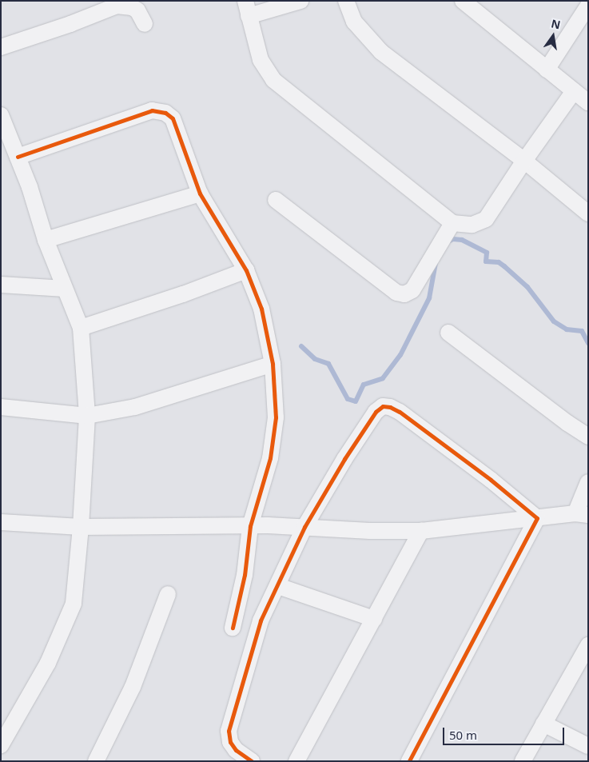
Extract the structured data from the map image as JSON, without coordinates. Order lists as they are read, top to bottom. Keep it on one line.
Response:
{"scale_bar":"50 m","north":"top"}
